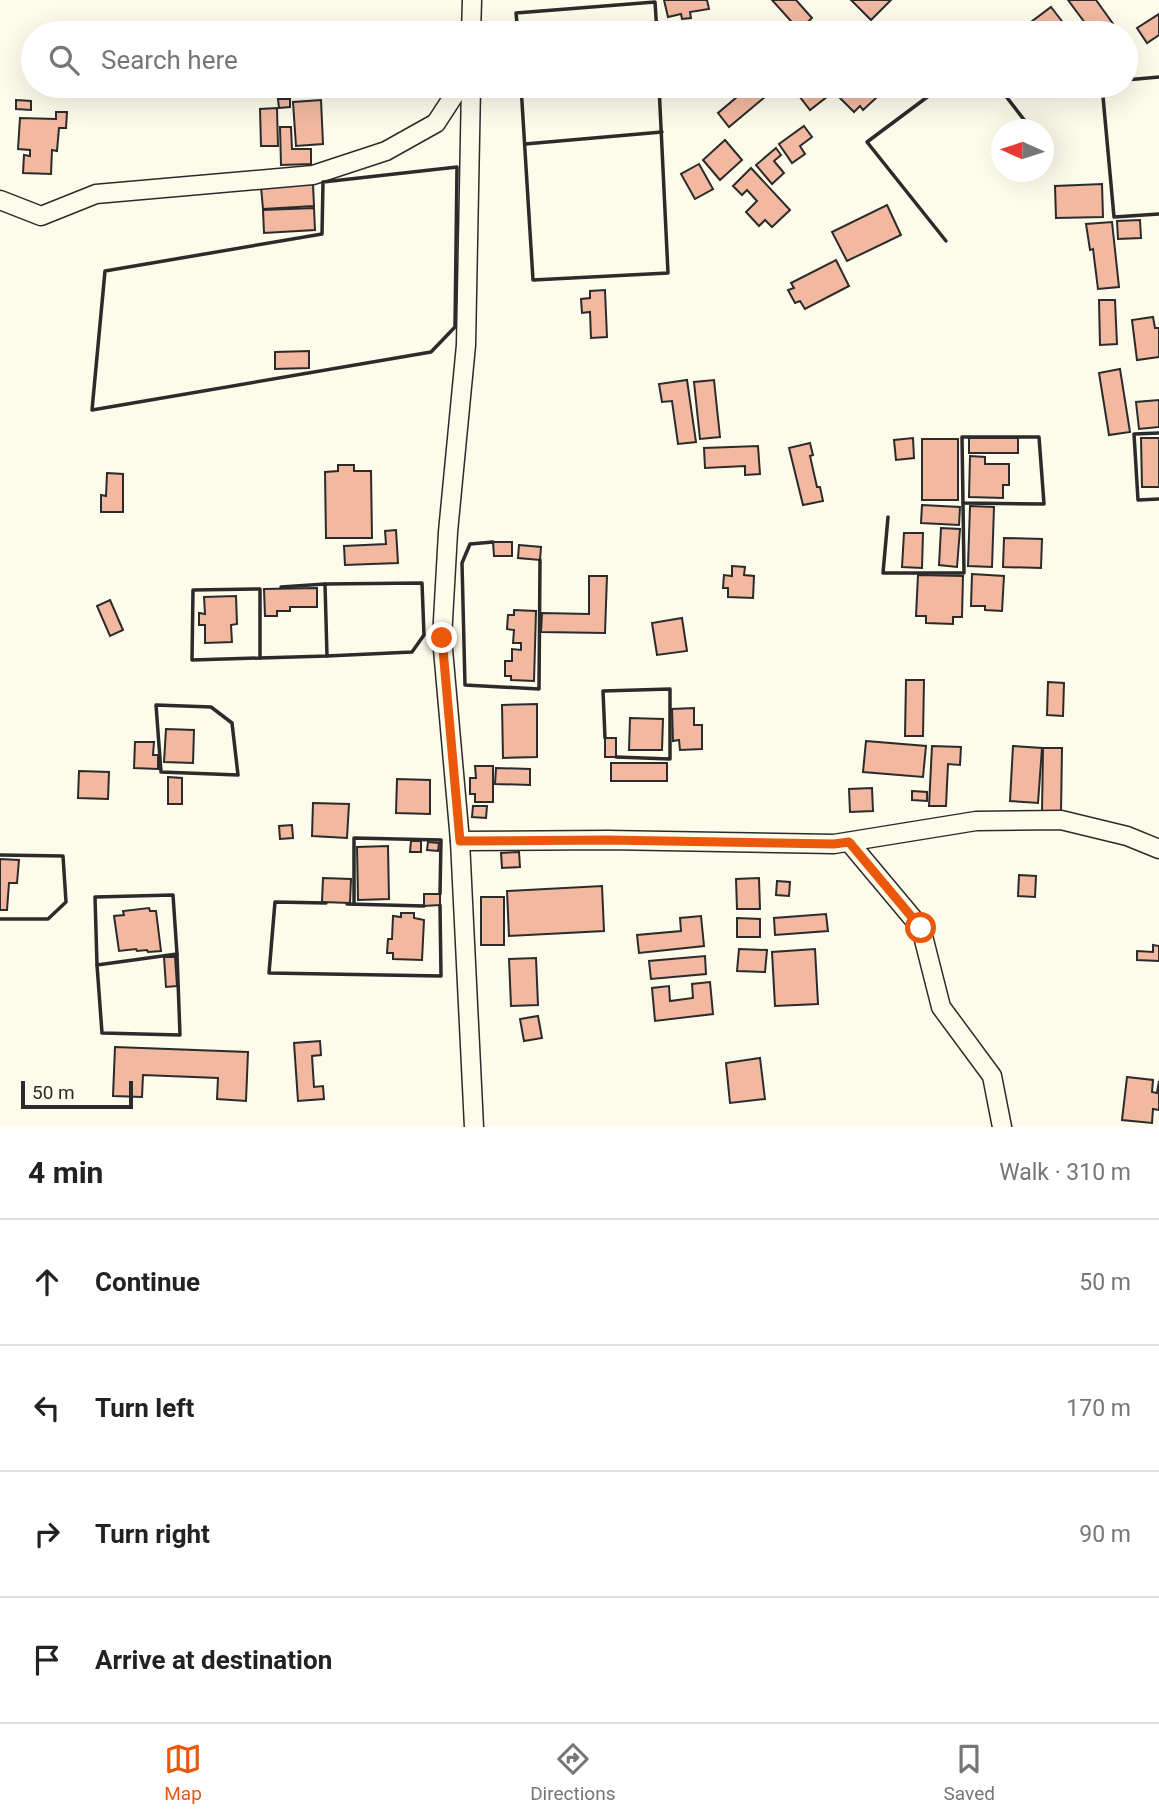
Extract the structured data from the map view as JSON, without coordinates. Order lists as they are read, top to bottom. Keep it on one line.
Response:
{"scale_bar":"50 m","north":"left","page":{"search":"Search here","scale":"50 m","heading":["4 min","Walk · 310 m"],"list":[["Continue","50 m"],["Turn left","170 m"],["Turn right","90 m"],"Arrive at destination"],"nav":["Map","Directions","Saved"]}}
